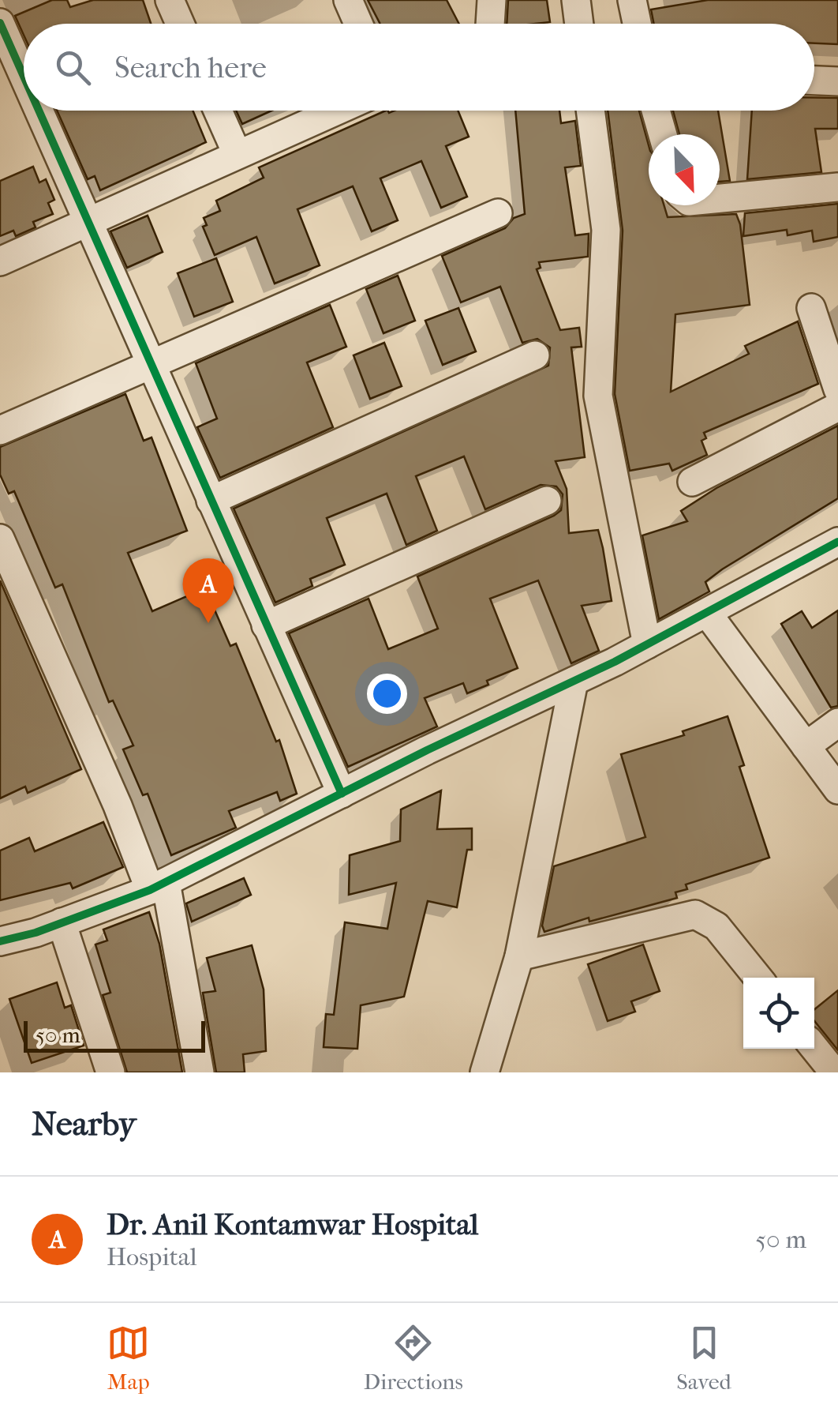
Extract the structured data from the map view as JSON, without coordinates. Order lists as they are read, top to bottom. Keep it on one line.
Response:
{"scale_bar":"50 m","north":"bottom right","page":{"search":"Search here","pins":"A","scale":"50 m","heading":"Nearby","list":[{"mark":"A","name":"Dr. Anil Kontamwar Hospital","note":"Hospital","value":"50 m"}],"nav":["Map","Directions","Saved"]}}
